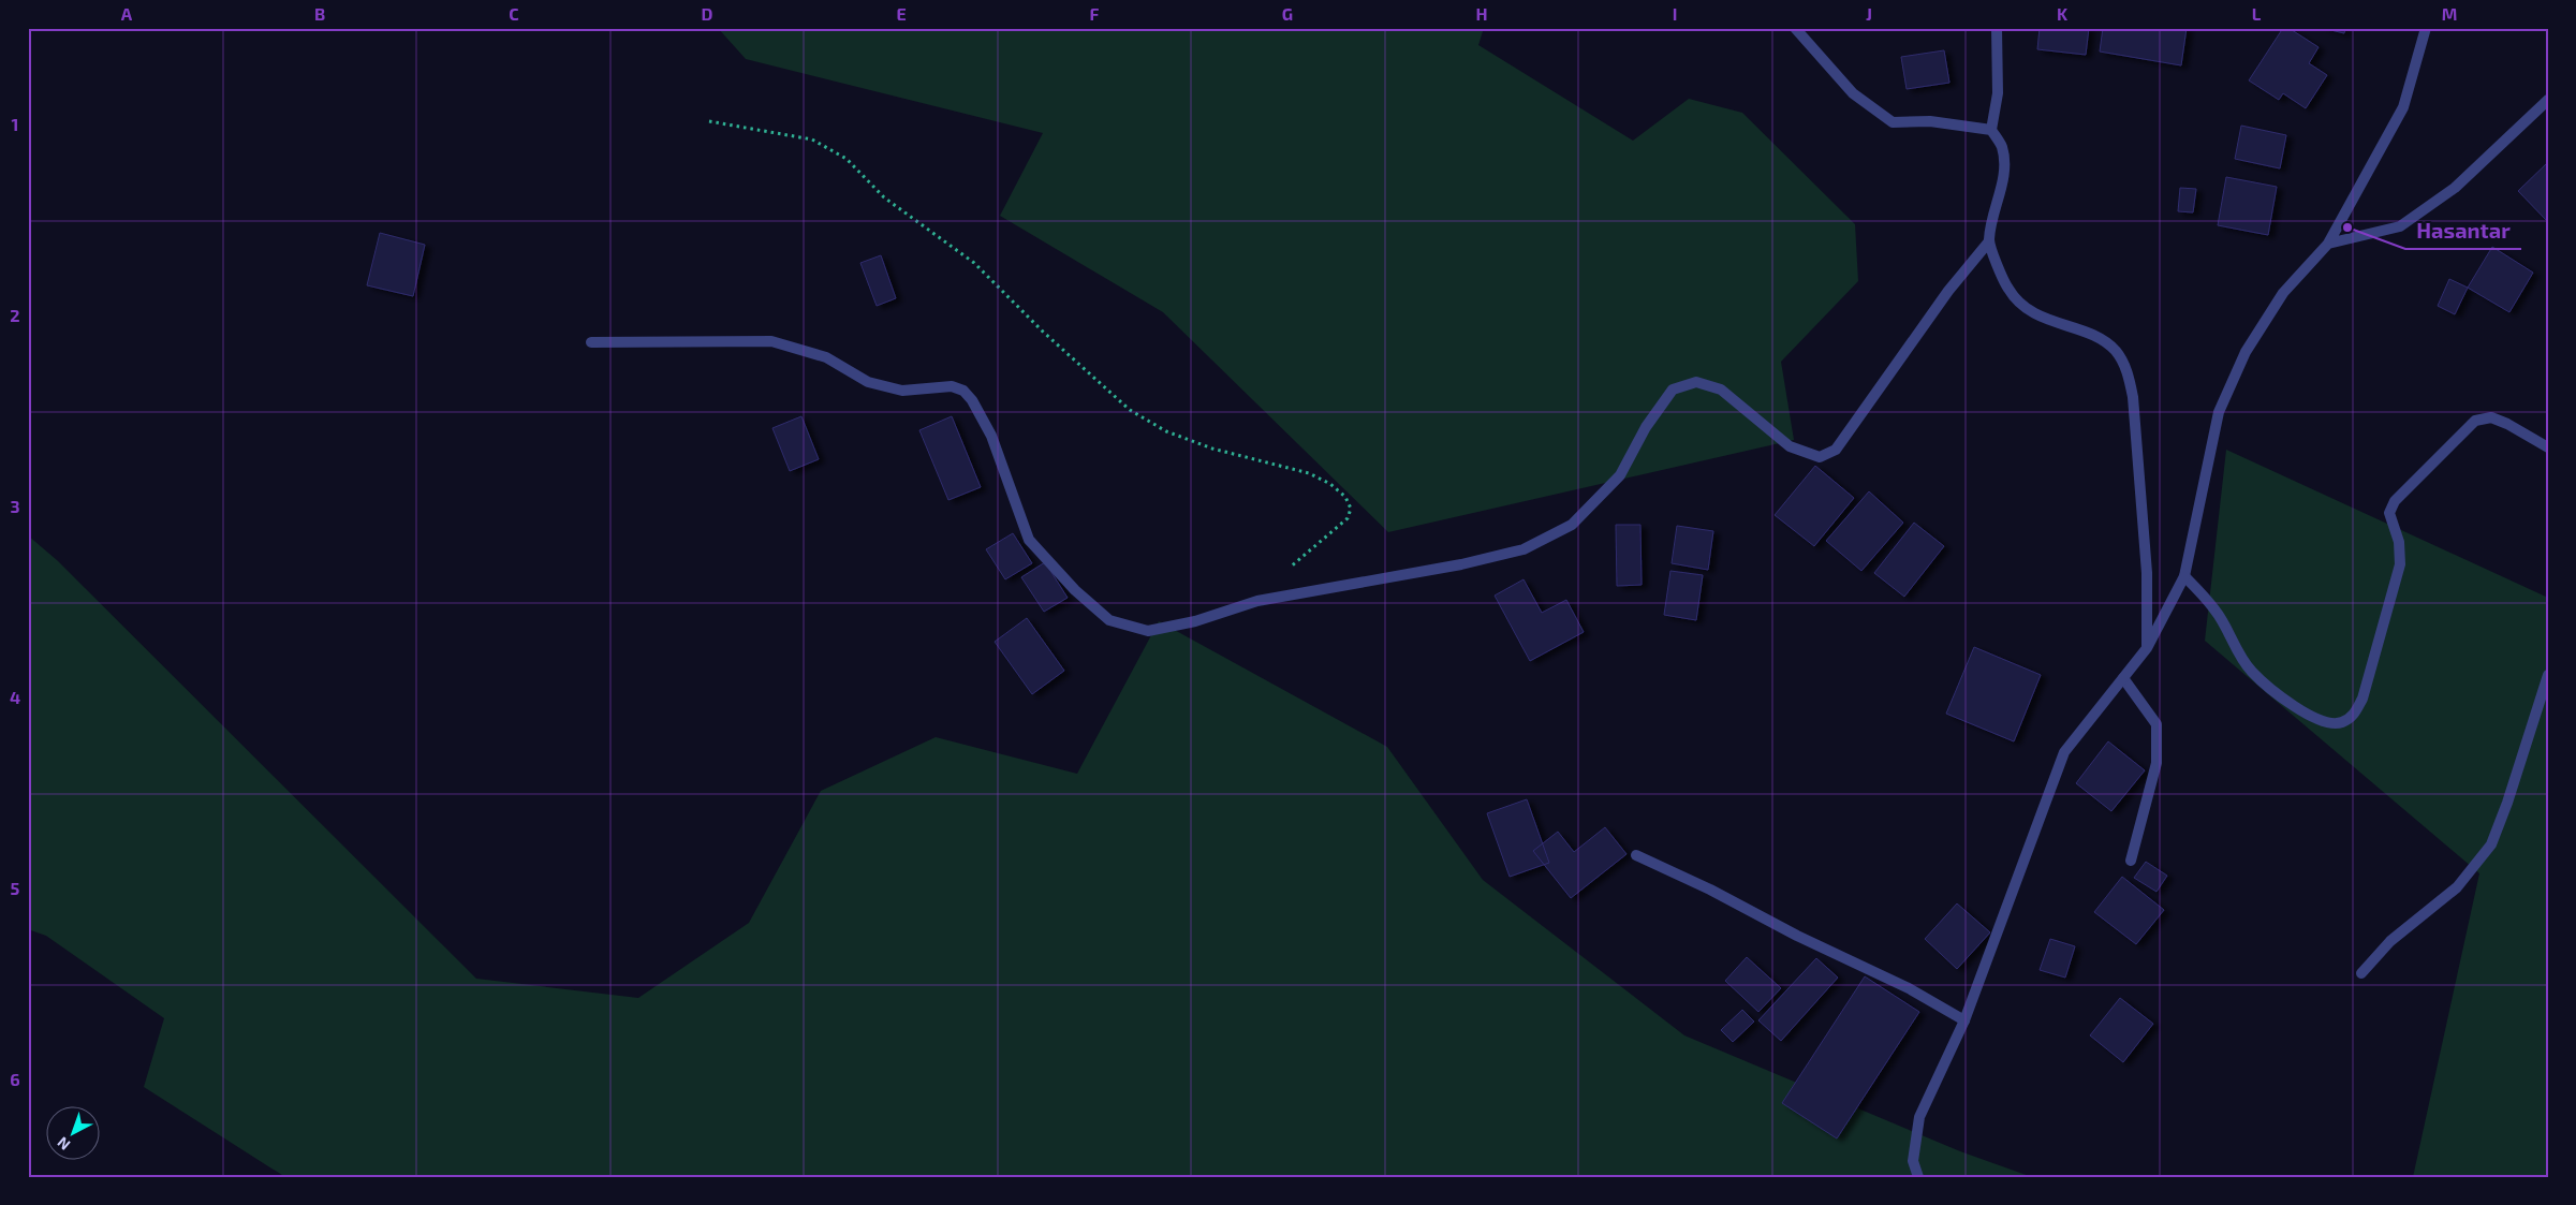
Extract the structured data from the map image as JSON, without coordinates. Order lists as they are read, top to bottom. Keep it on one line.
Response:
{"places":["Hasantar"],"north":"bottom left","grid":{"columns":["A","B","C","D","E","F","G","H","I","J","K","L","M"],"rows":["1","2","3","4","5","6"]}}
